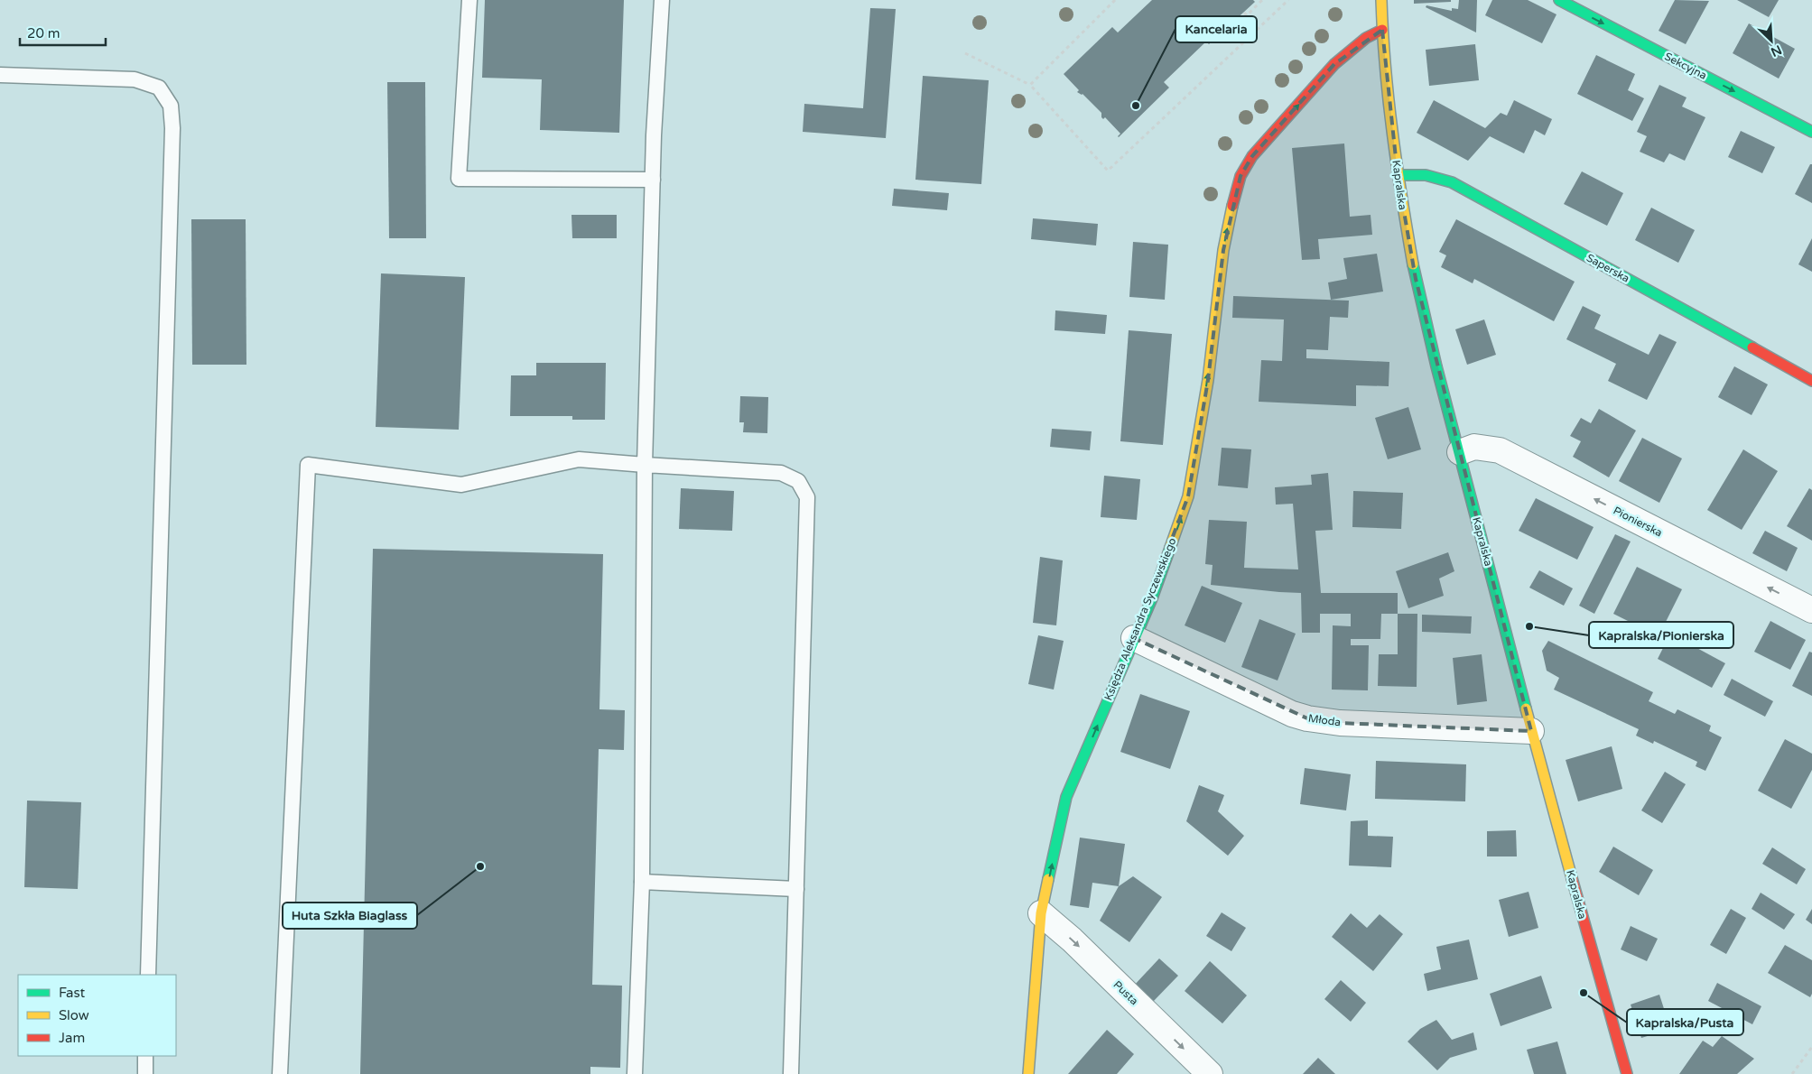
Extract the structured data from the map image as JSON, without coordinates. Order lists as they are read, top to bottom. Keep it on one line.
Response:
{"streets":{"street":["Sekcyjna","Kapralska","Saperska","Pionierska","Księdza Aleksandra Syczewskiego","Młoda","Pusta"]},"crossings":[["Kapralska","Saperska"],["Kapralska","Pionierska"],["Kapralska","Księdza Aleksandra Syczewskiego"],["Kapralska","Młoda"],["Księdza Aleksandra Syczewskiego","Młoda"],["Księdza Aleksandra Syczewskiego","Pusta"]],"one_way":["Sekcyjna","Pionierska","Księdza Aleksandra Syczewskiego","Pusta"],"places":["Kancelaria","Kapralska/Pionierska","Huta Szkła Biaglass","Kapralska/Pusta"],"legend":["Fast","Slow","Jam"],"scale_bar":"20 m","north":"bottom right"}
